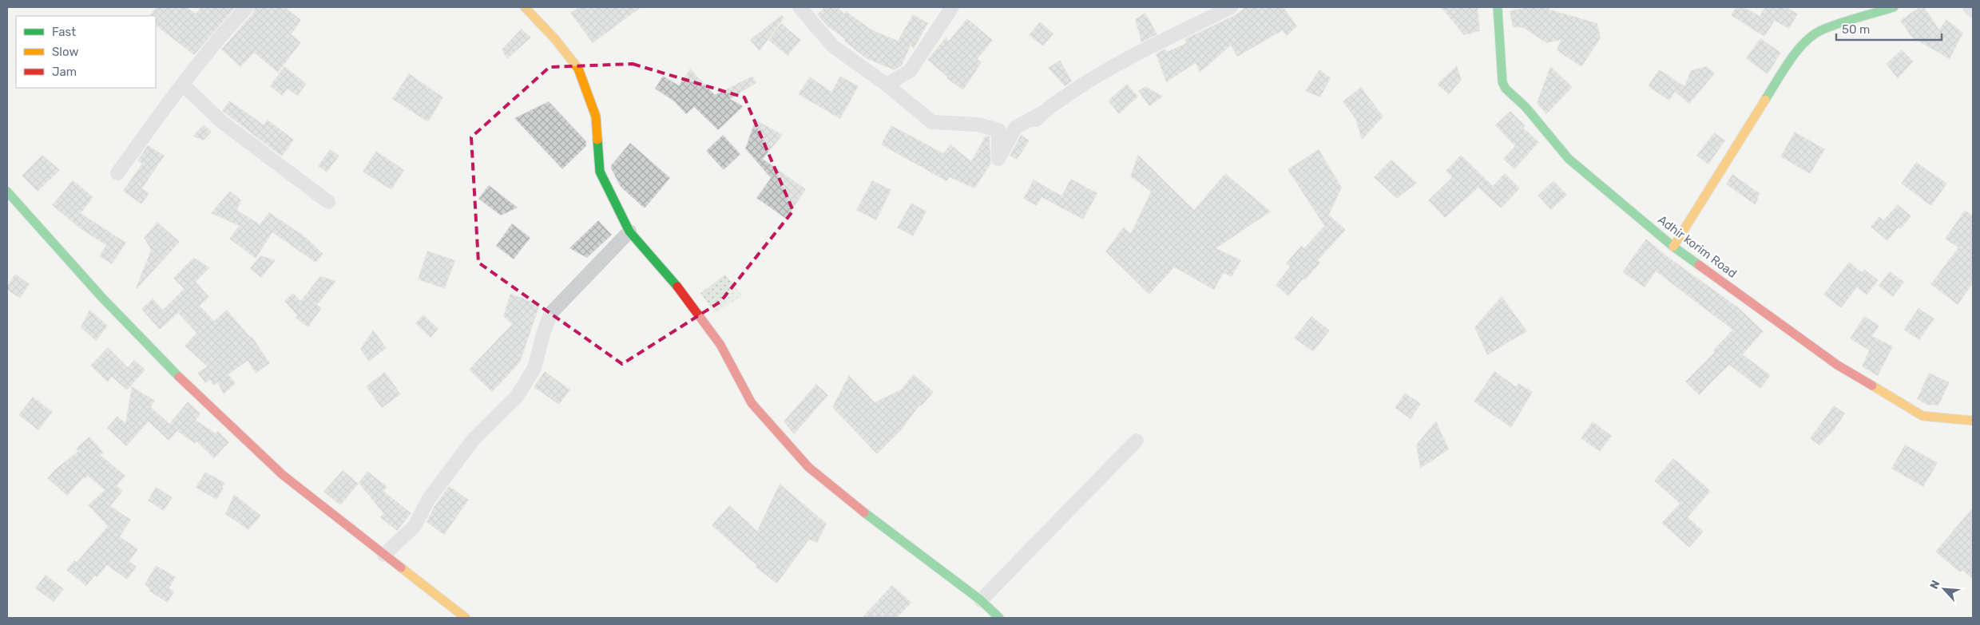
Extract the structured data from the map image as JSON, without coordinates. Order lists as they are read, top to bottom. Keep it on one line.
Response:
{"streets":{"street":["Adhir korim Road"]},"legend":["Fast","Slow","Jam"],"scale_bar":"50 m","north":"top left"}
